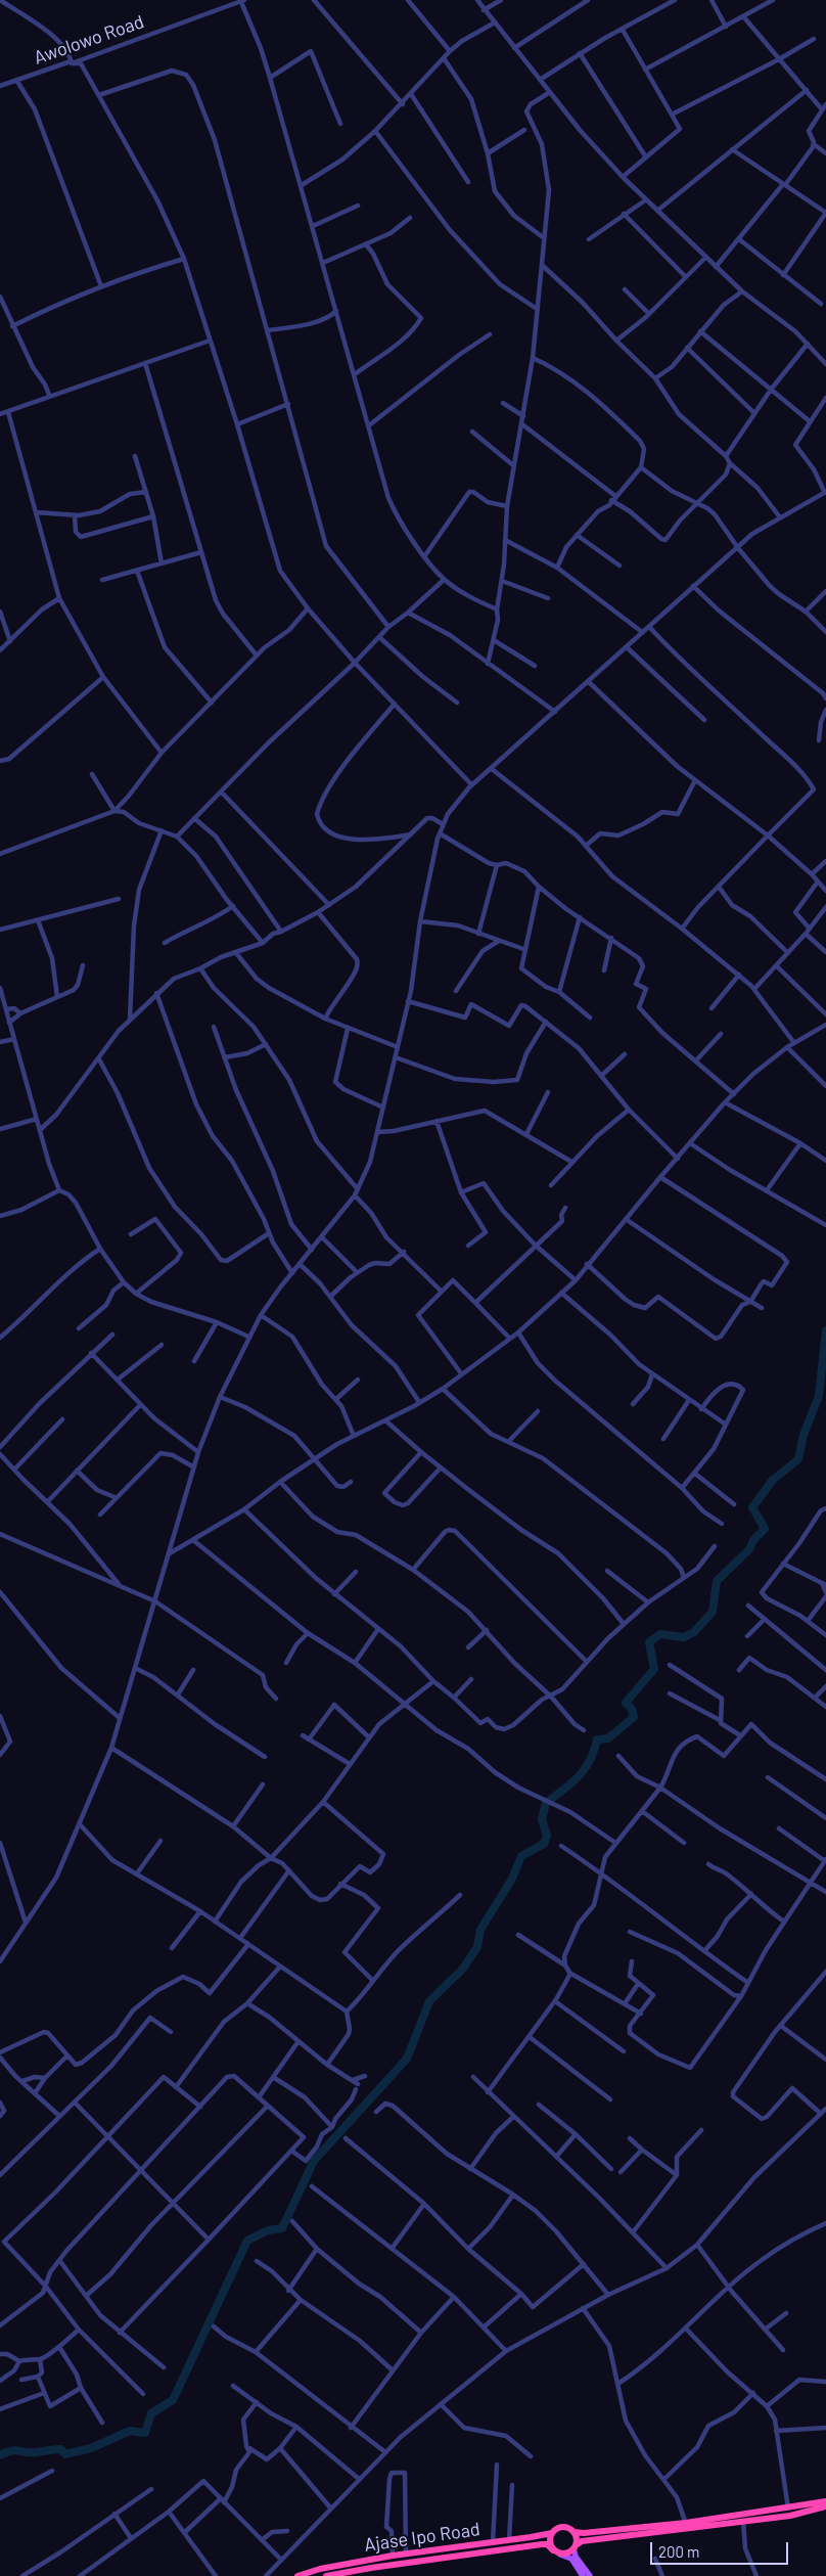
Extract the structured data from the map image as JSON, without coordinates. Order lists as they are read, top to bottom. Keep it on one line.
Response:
{"streets":{"highway":["Ajase Ipo Road"],"street":["Awolowo Road"]},"scale_bar":"200 m"}
